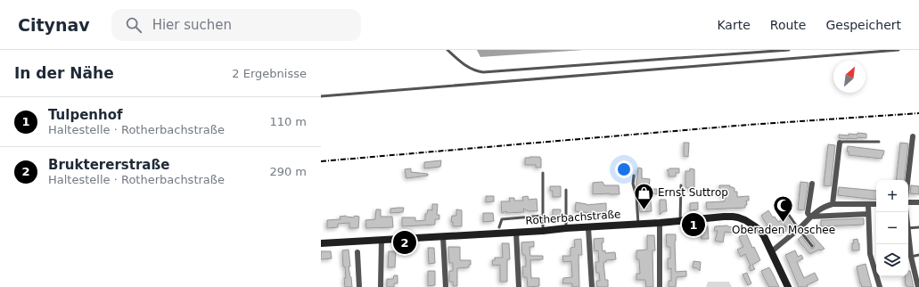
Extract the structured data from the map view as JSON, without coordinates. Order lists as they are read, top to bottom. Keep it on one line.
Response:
{"streets":{"street":["Rotherbachstraße"]},"places":{"shop":["Ernst Suttrop"],"mosque":["Oberaden Moschee"]},"north":"top right","page":{"header":"Citynav","search":"Hier suchen","nav":["Karte","Route","Gespeichert"],"heading":["In der Nähe","2 Ergebnisse"],"list":[{"mark":"1","name":"Tulpenhof","note":"Haltestelle · Rotherbachstraße","value":"110 m"},{"mark":"2","name":"Bruktererstraße","note":"Haltestelle · Rotherbachstraße","value":"290 m"}],"map_buttons":["+","−"],"pins":["1","2"]}}
